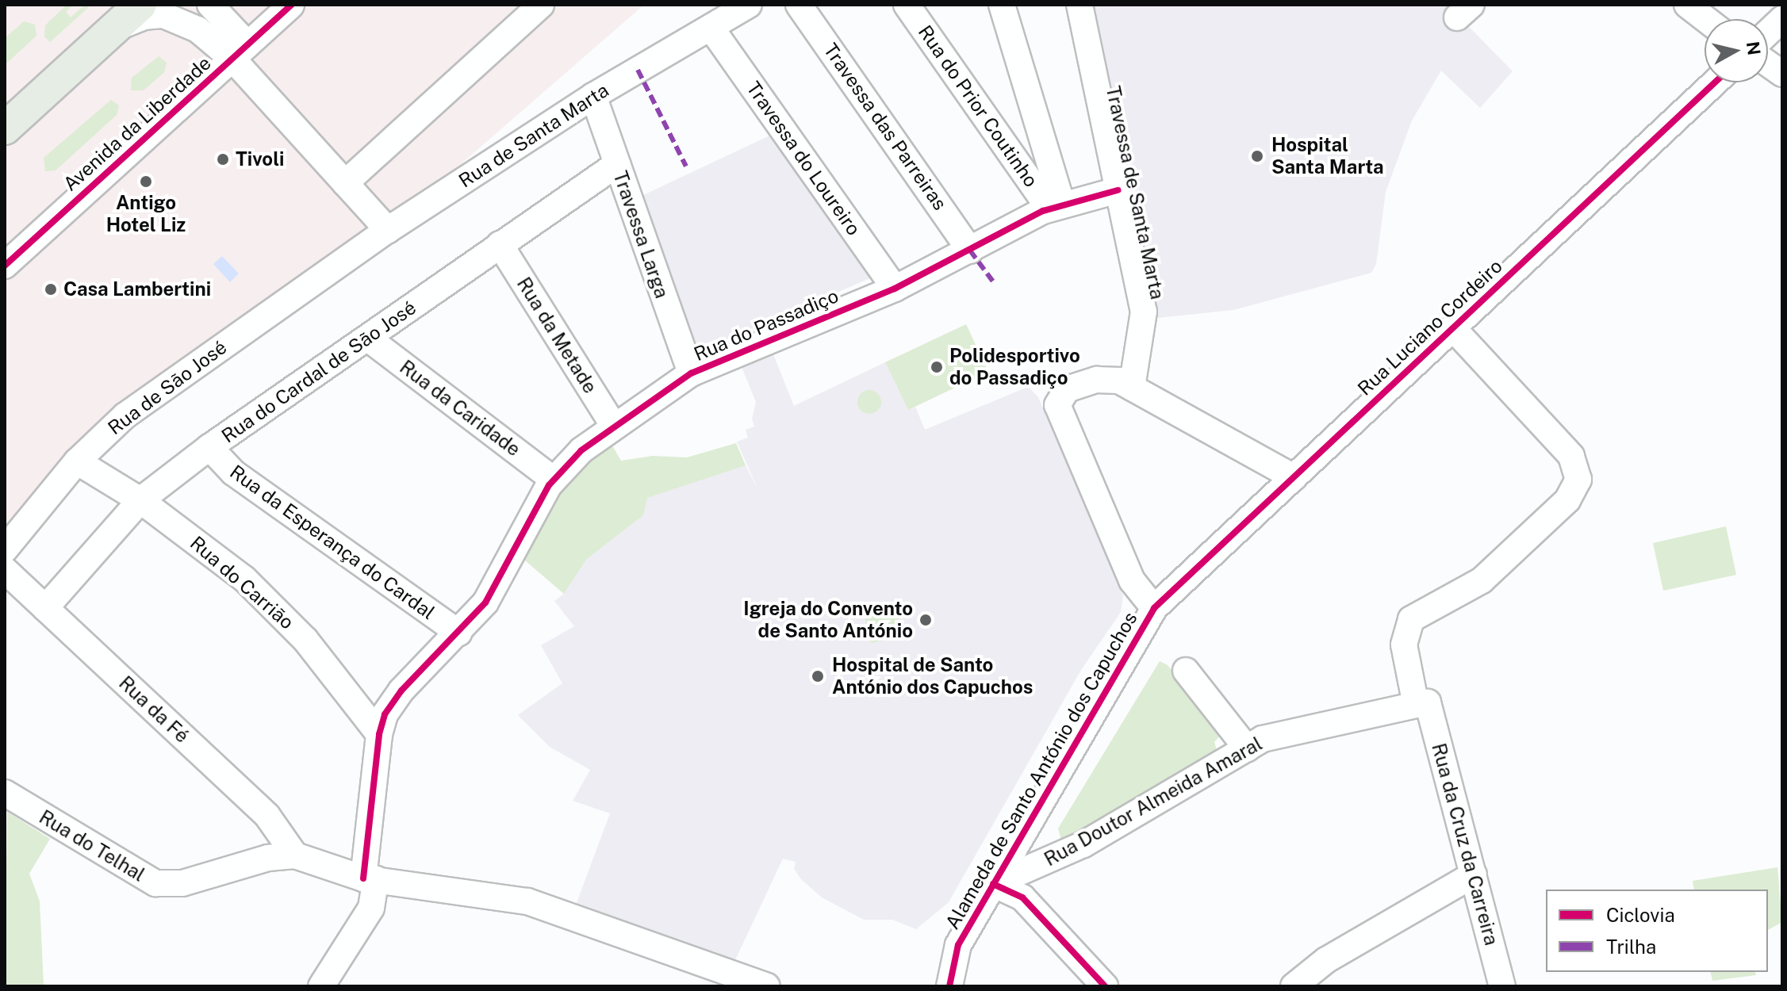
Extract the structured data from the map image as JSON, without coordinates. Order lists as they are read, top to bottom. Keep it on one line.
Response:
{"streets":{"main road":["Avenida da Liberdade"],"street":["Rua do Prior Coutinho","Travessa das Parreiras","Rua de Santa Marta","Travessa do Loureiro","Travessa de Santa Marta","Travessa Larga","Rua do Passadiço","Rua Luciano Cordeiro","Rua da Metade","Rua do Cardal de São José","Rua de São José","Rua da Caridade","Rua da Esperança do Cardal","Rua do Carrião","Rua da Fé","Alameda de Santo António dos Capuchos","Rua Doutor Almeida Amaral","Rua da Cruz da Carreira","Rua do Telhal"]},"crossings":[["Rua do Prior Coutinho","Rua do Passadiço"],["Travessa das Parreiras","Rua do Passadiço"],["Rua de Santa Marta","Travessa do Loureiro"],["Rua de Santa Marta","Travessa Larga"],["Rua de Santa Marta","Rua de São José"],["Travessa do Loureiro","Rua do Passadiço"],["Travessa de Santa Marta","Rua do Passadiço"],["Travessa Larga","Rua do Passadiço"],["Travessa Larga","Rua do Cardal de São José"],["Rua do Passadiço","Rua da Metade"],["Rua do Passadiço","Rua da Caridade"],["Rua do Passadiço","Rua da Esperança do Cardal"],["Rua do Passadiço","Rua do Carrião"],["Rua Luciano Cordeiro","Alameda de Santo António dos Capuchos"],["Rua Luciano Cordeiro","Rua da Cruz da Carreira"],["Rua da Metade","Rua do Cardal de São José"],["Rua do Cardal de São José","Rua da Caridade"],["Rua do Cardal de São José","Rua da Esperança do Cardal"],["Rua do Cardal de São José","Rua do Carrião"],["Rua do Cardal de São José","Rua da Fé"],["Rua de São José","Rua do Carrião"],["Rua da Fé","Rua do Telhal"],["Alameda de Santo António dos Capuchos","Rua Doutor Almeida Amaral"],["Rua Doutor Almeida Amaral","Rua da Cruz da Carreira"]],"places":["Hospital Santa Marta","Tivoli","Antigo Hotel Liz","Casa Lambertini","Polidesportivo do Passadiço","Igreja do Convento de Santo António","Hospital de Santo António dos Capuchos"],"legend":["Ciclovia","Trilha"],"north":"right"}
